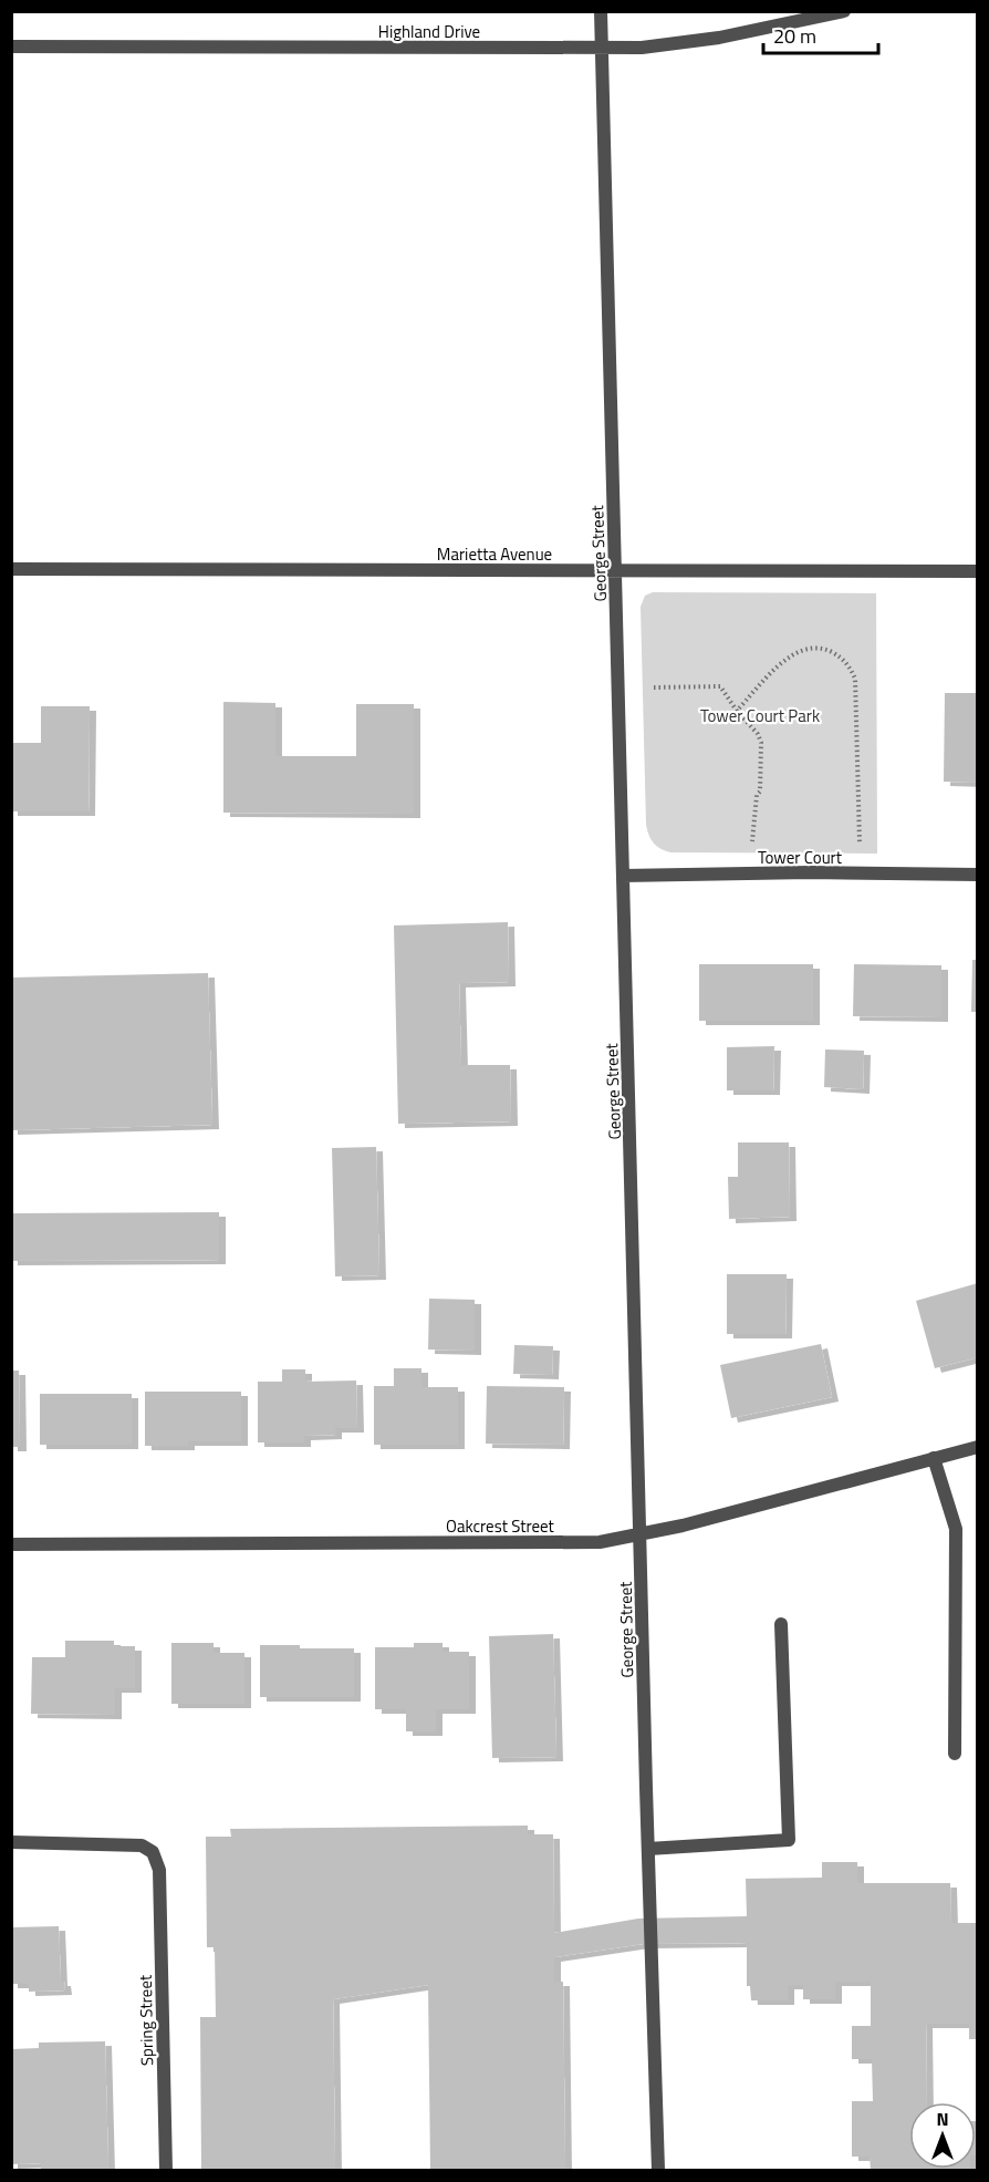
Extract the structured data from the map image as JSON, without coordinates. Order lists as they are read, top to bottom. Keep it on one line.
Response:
{"streets":{"street":["Highland Drive","Marietta Avenue","George Street","Tower Court","Oakcrest Street","Spring Street"]},"crossings":[["Highland Drive","George Street"],["Marietta Avenue","George Street"],["George Street","Tower Court"],["George Street","Oakcrest Street"]],"parks":["Tower Court Park"],"scale_bar":"20 m","north":"top"}
